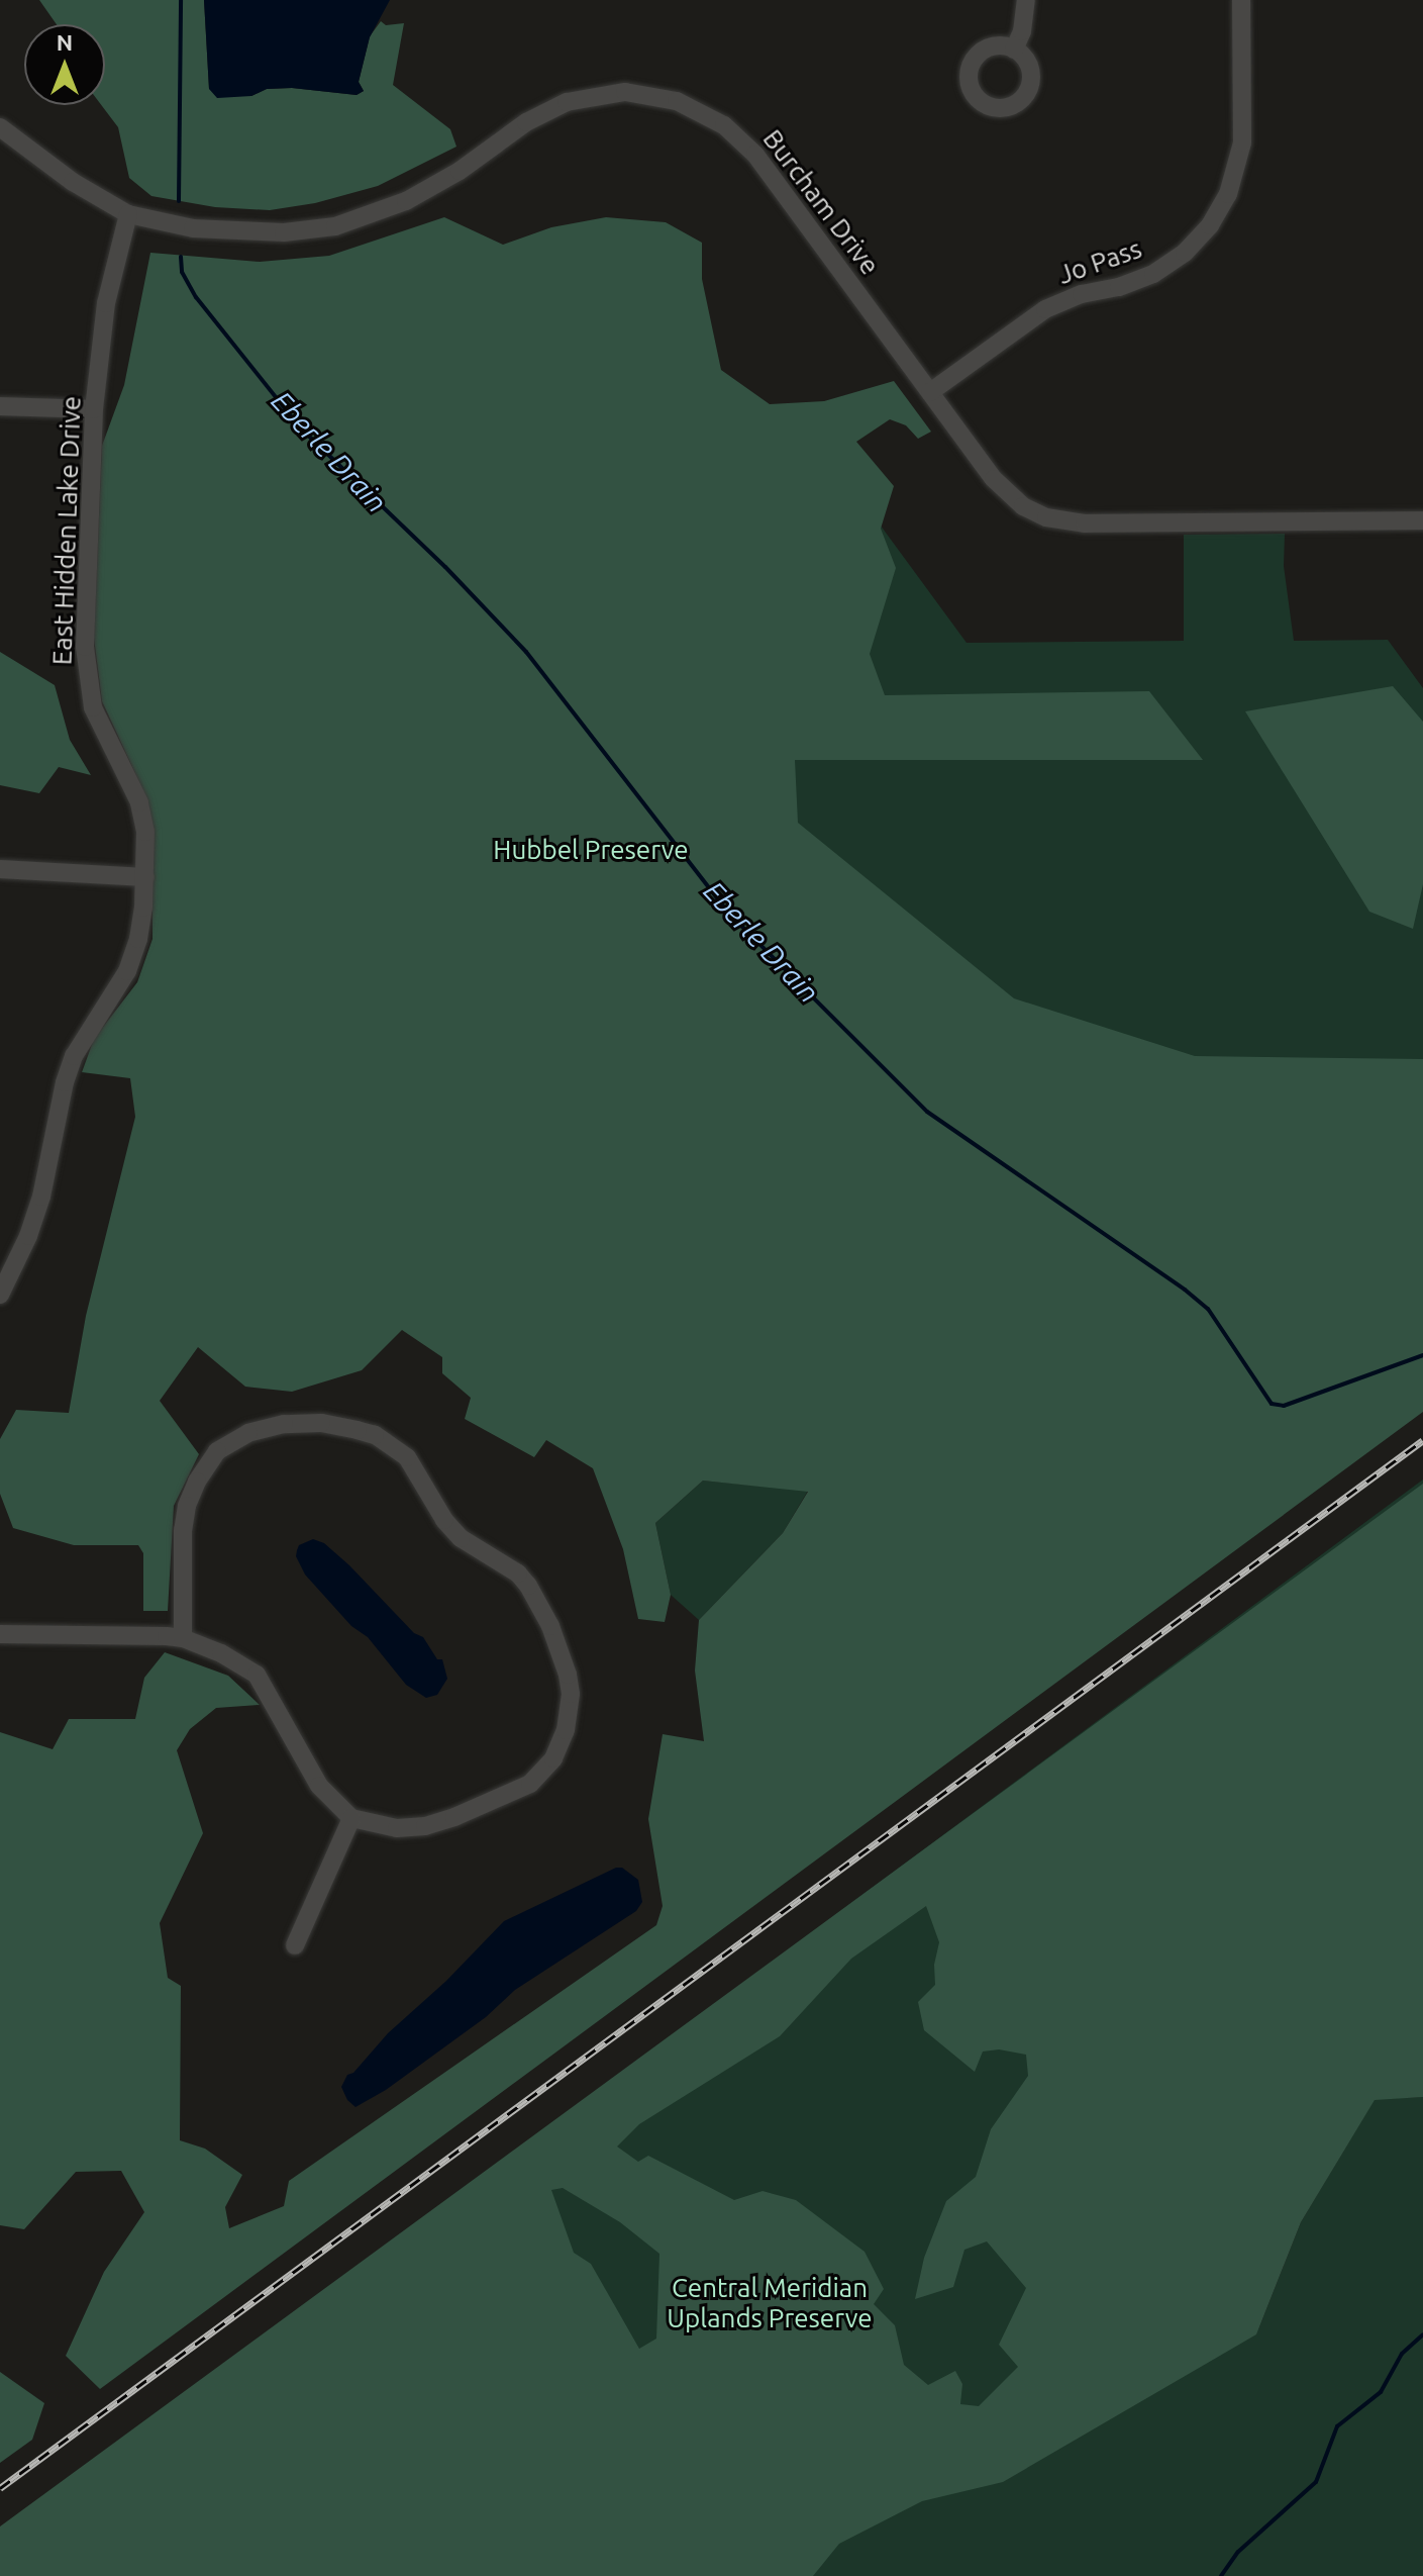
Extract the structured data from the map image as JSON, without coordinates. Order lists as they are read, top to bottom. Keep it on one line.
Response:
{"streets":{"street":["Burcham Drive","Jo Pass","East Hidden Lake Drive"]},"crossings":[["Burcham Drive","Jo Pass"],["Burcham Drive","East Hidden Lake Drive"]],"water":["Eberle Drain"],"parks":["Hubbel Preserve","Central Meridian Uplands Preserve"],"north":"top"}
